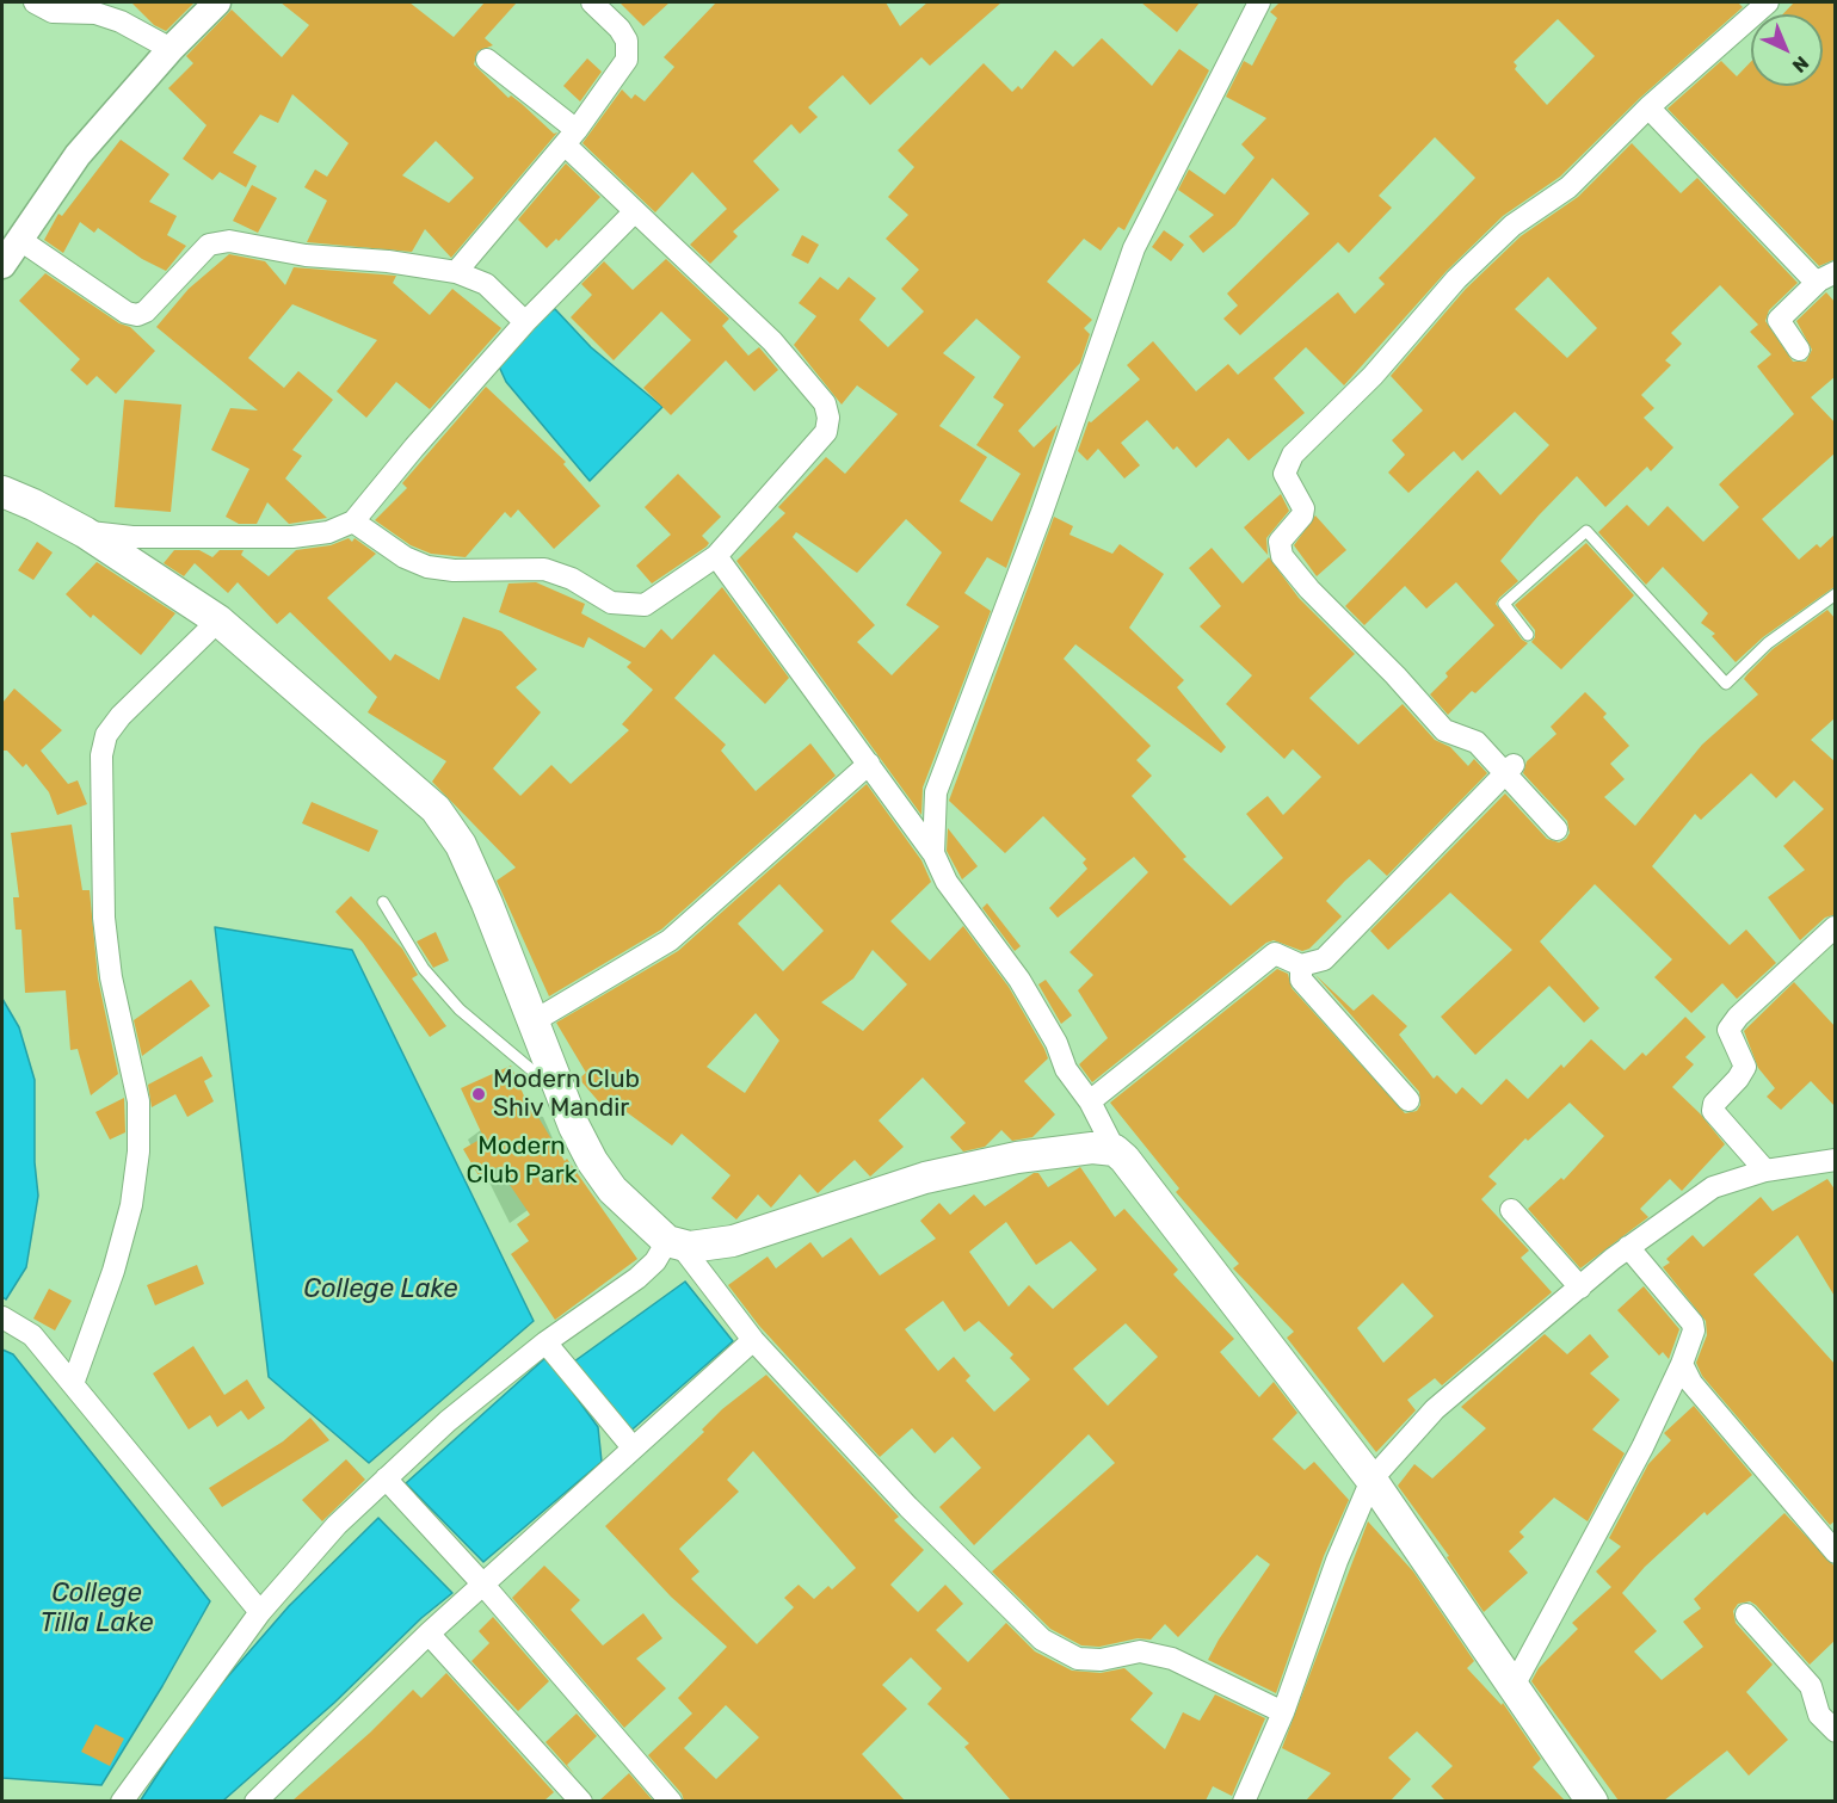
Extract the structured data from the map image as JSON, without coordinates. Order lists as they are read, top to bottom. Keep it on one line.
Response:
{"water":["College Lake","College Tilla Lake"],"parks":["Modern Club Park"],"places":["Modern Club Shiv Mandir"],"north":"bottom right"}
